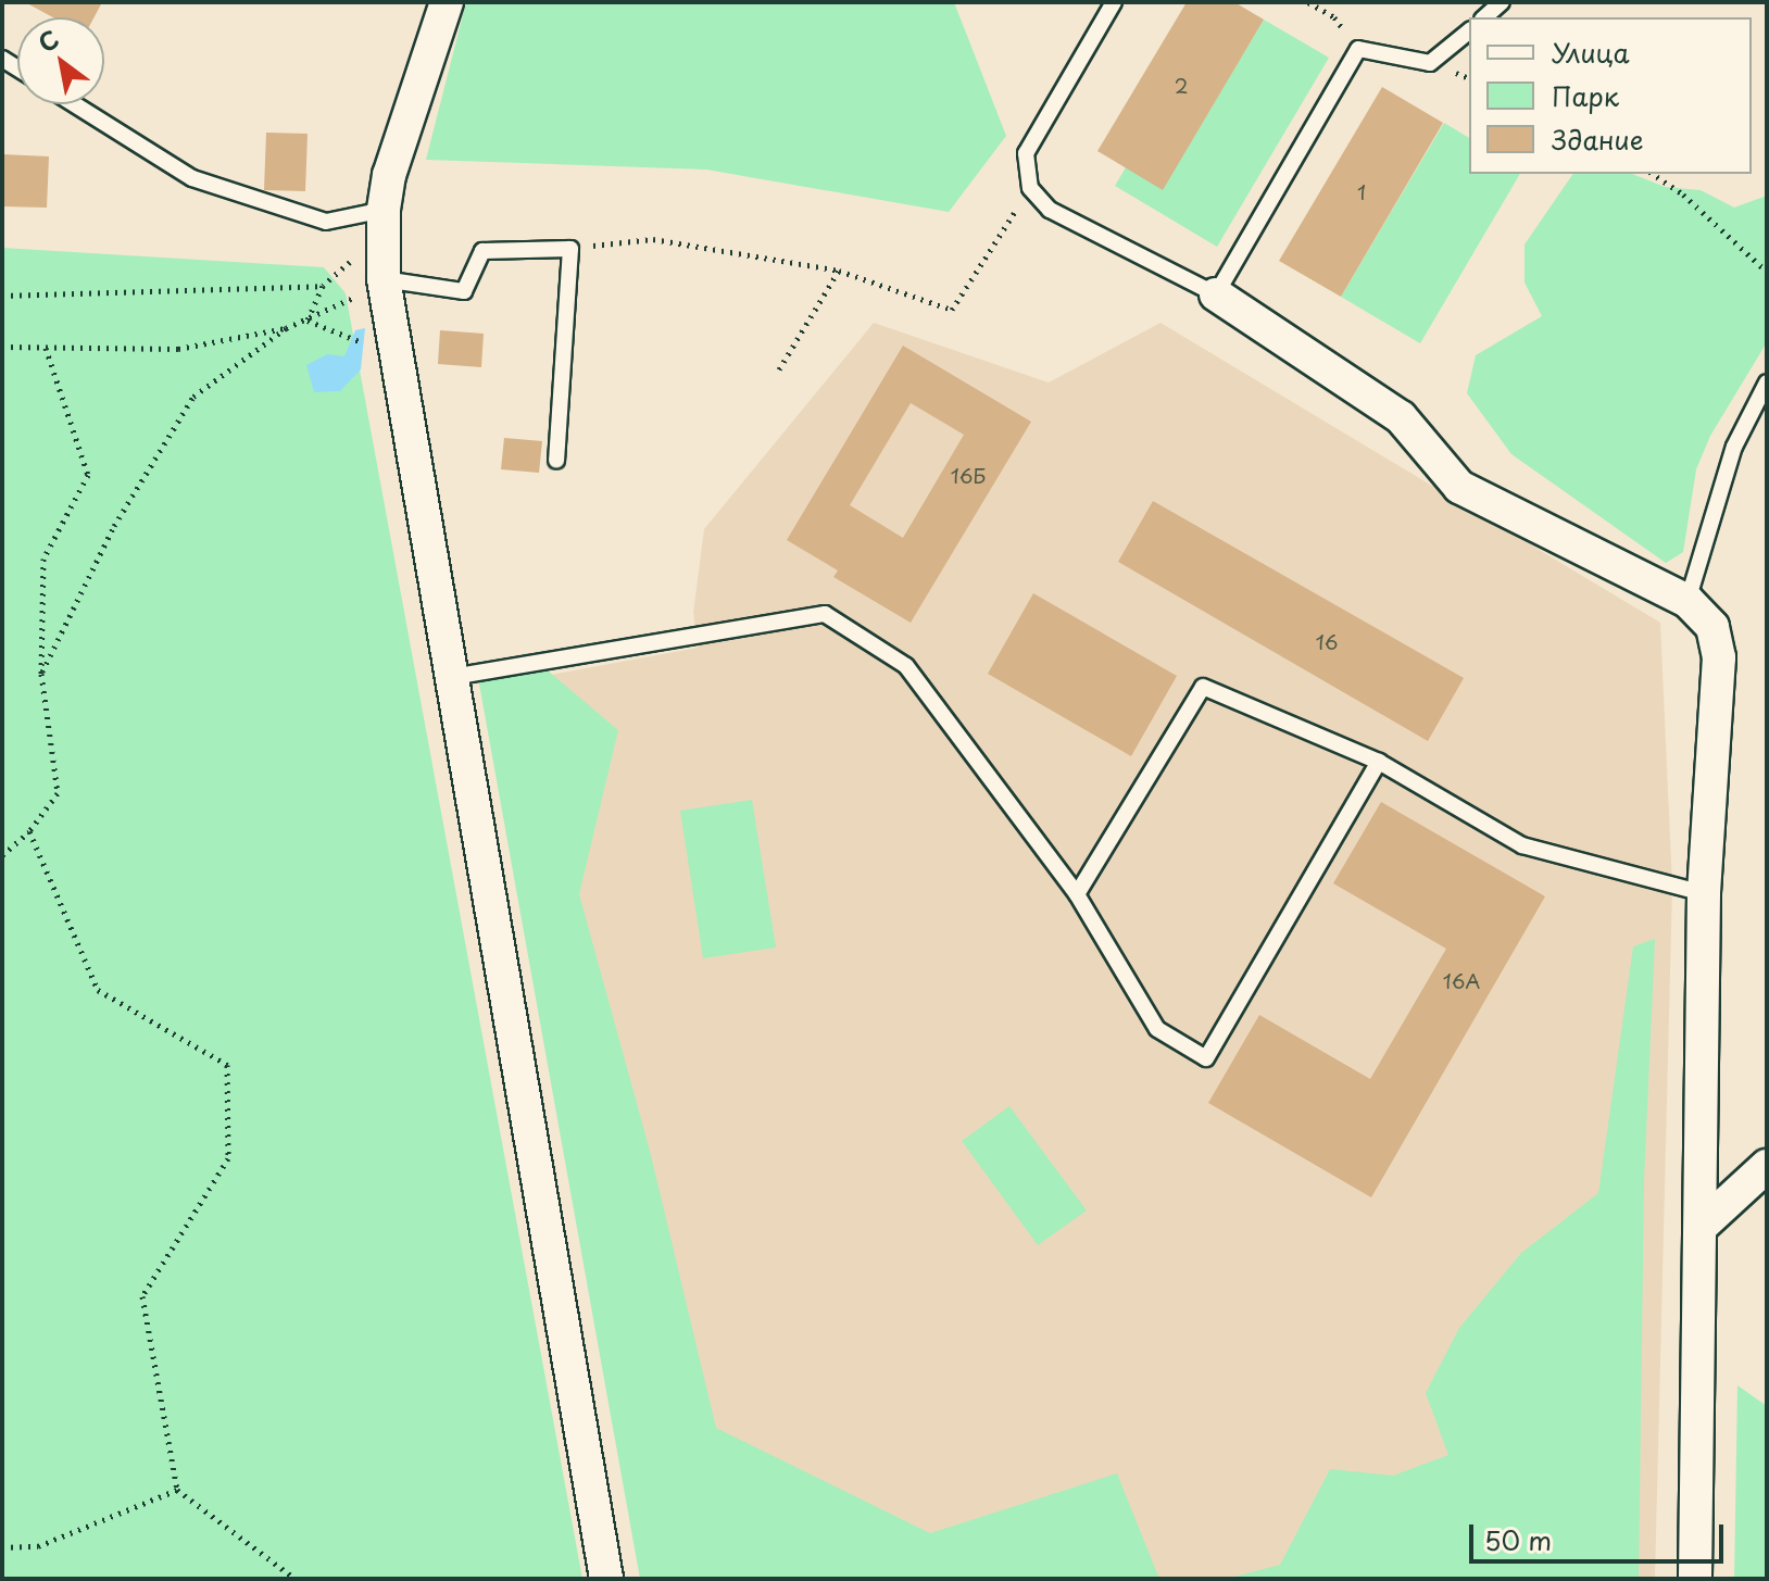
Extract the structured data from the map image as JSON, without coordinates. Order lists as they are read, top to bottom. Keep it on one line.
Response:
{"house_numbers":["2","1","16Б","16","16А"],"legend":["Улица","Парк","Здание"],"scale_bar":"50 m","north":"top left"}
